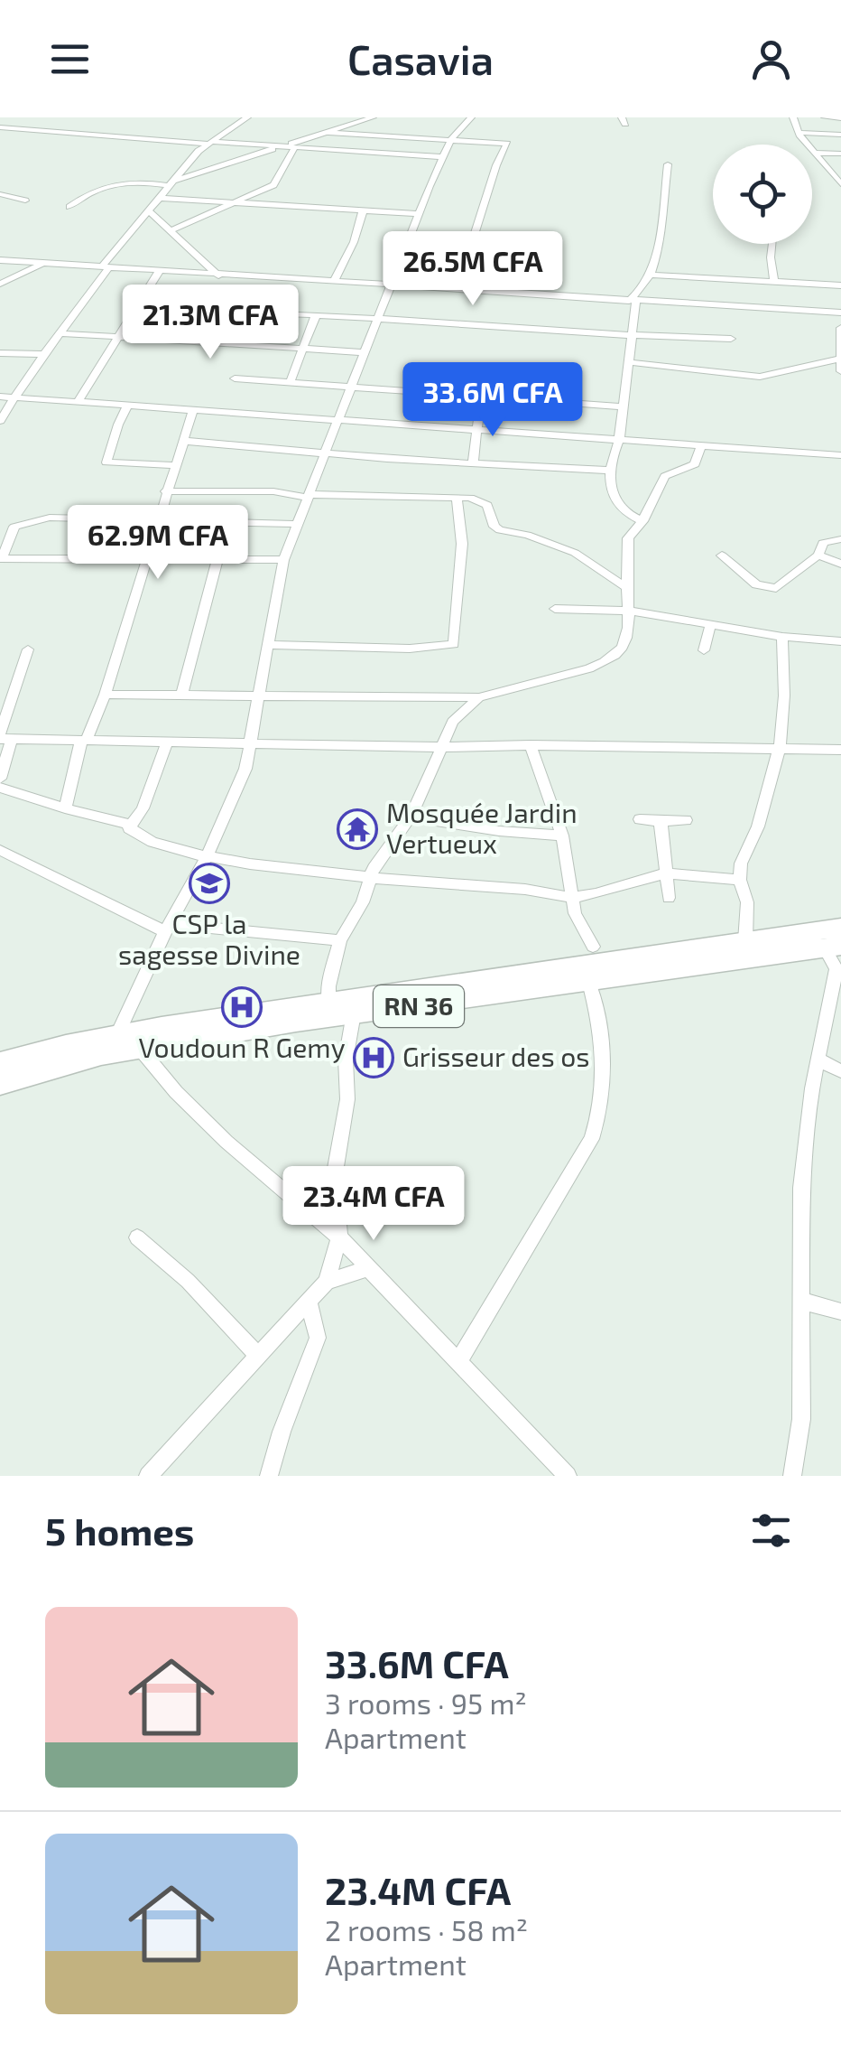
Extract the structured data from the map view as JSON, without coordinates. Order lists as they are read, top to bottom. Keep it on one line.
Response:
{"streets":{"main road":["RN 36"]},"places":{"temple":["Mosquée Jardin Vertueux"],"school or university":["CSP la sagesse Divine"],"hospital":["Voudoun R Gemy","Grisseur des os"]},"page":{"header":"Casavia","price":["26.5M CFA","21.3M CFA","33.6M CFA","62.9M CFA","23.4M CFA"],"heading":"5 homes","list":[{"name":"33.6M CFA","note":"3 rooms · 95 m² · Apartment"},{"name":"23.4M CFA","note":"2 rooms · 58 m² · Apartment"}]}}
